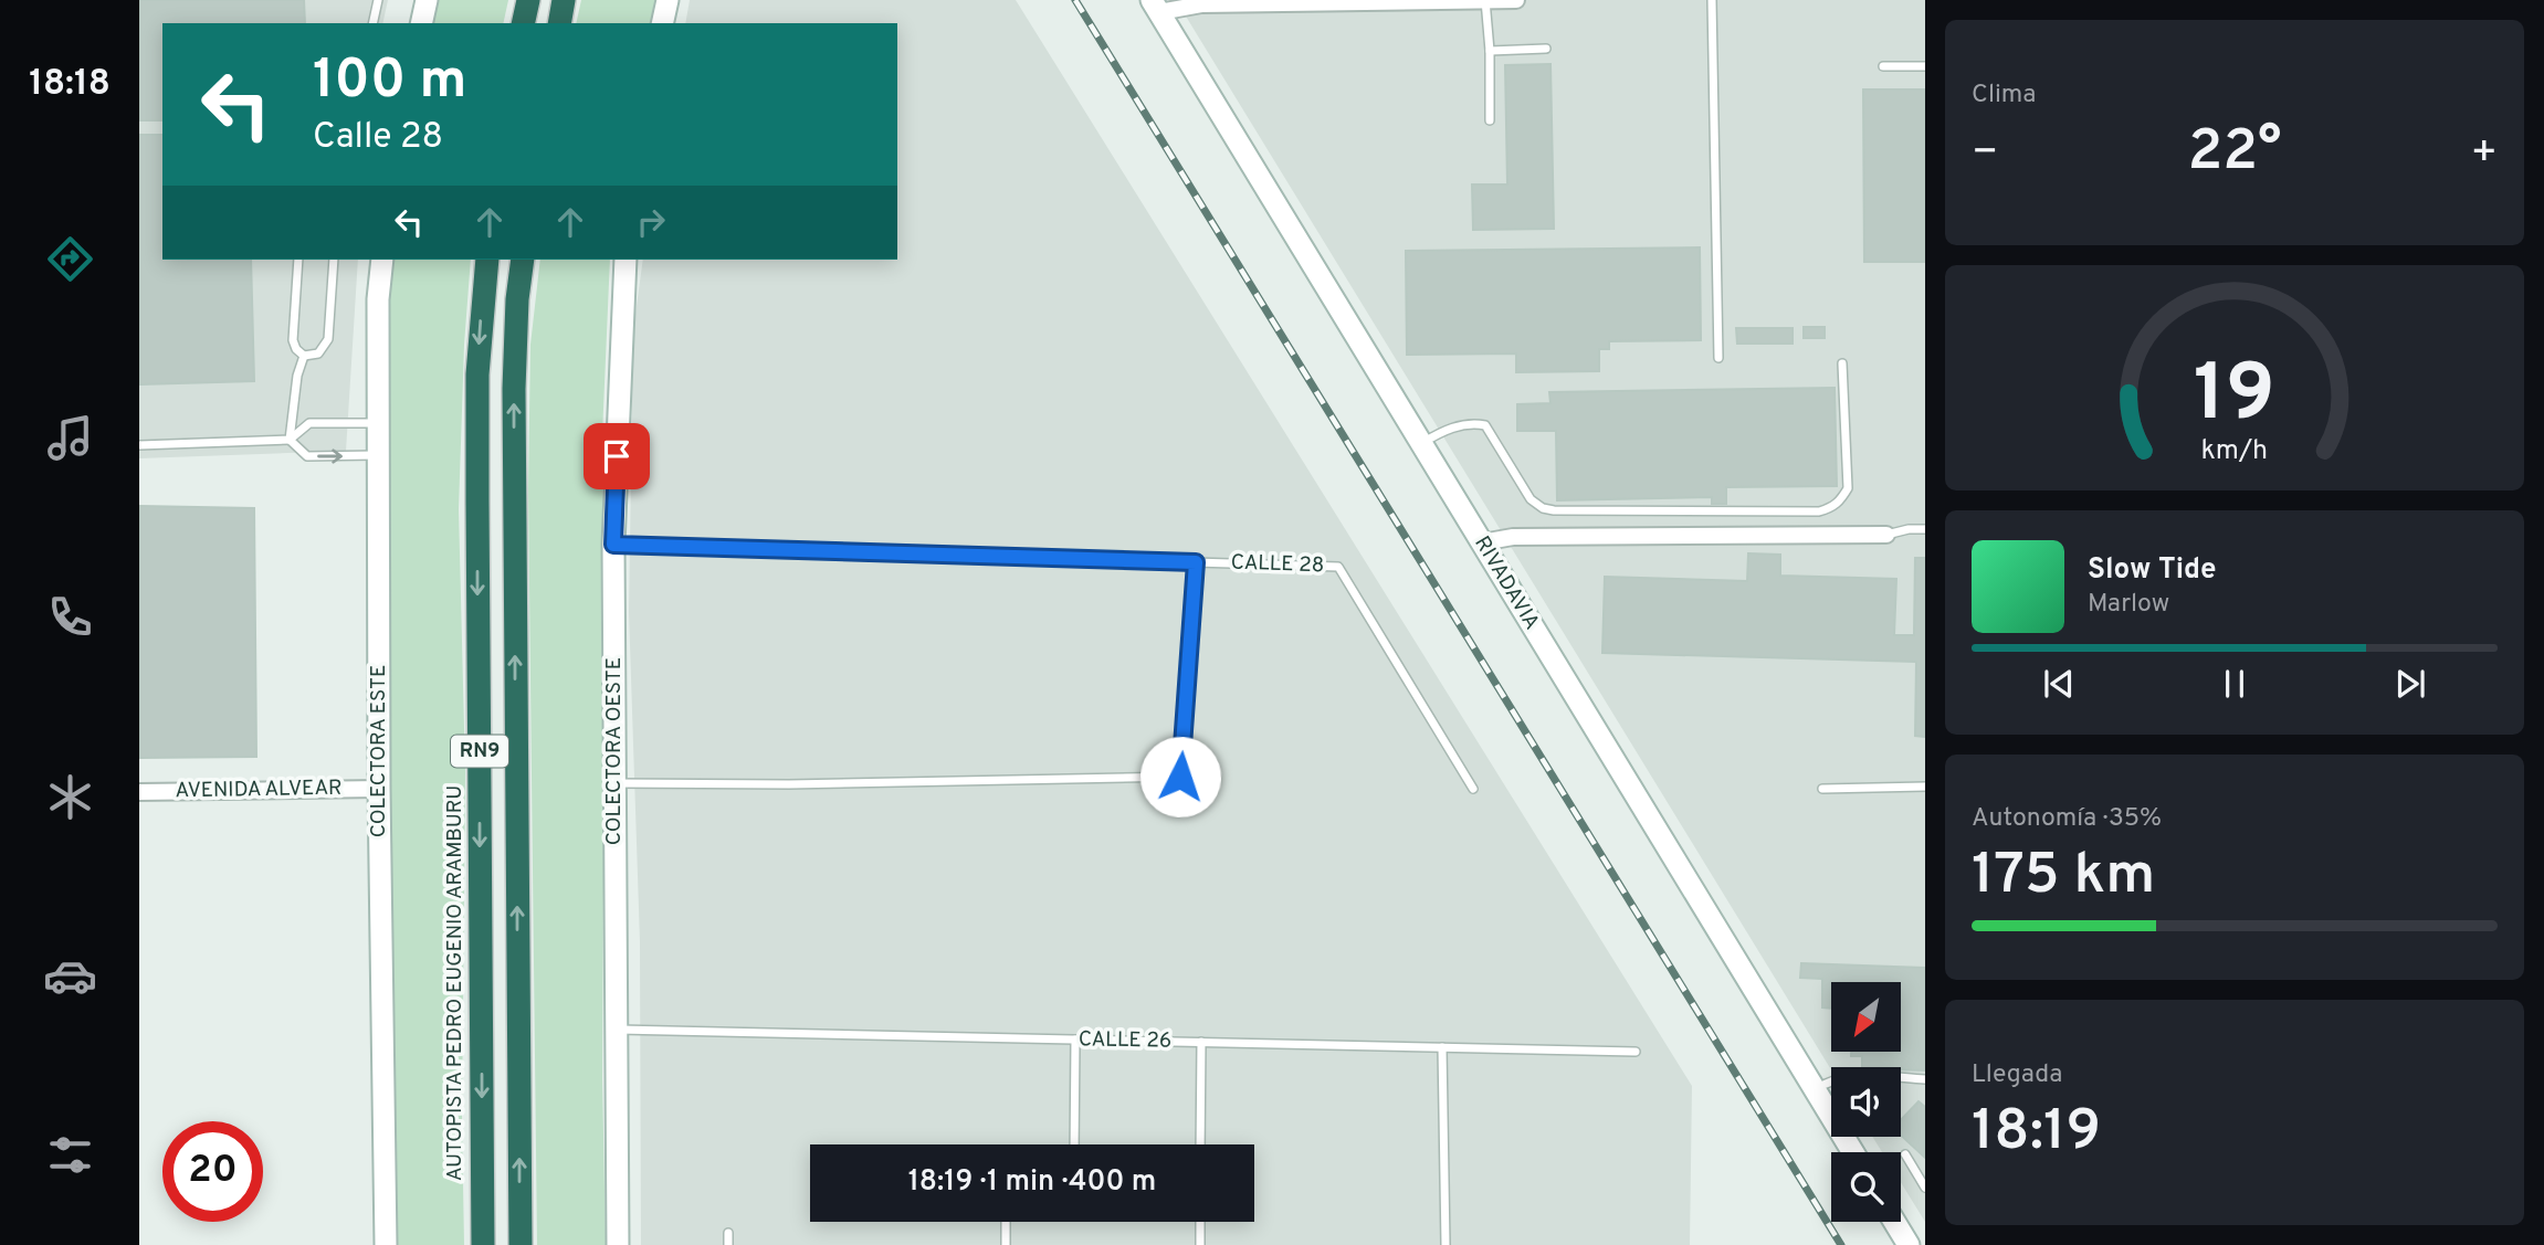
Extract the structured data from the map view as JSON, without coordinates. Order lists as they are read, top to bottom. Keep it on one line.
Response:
{"streets":{"highway":["RN9","AUTOPISTA PEDRO EUGENIO ARAMBURU"],"street":["RIVADAVIA","COLECTORA ESTE","COLECTORA OESTE","AVENIDA ALVEAR"],"lane":["CALLE 28","CALLE 26"]},"crossings":[["CALLE 28","COLECTORA OESTE"],["COLECTORA ESTE","AVENIDA ALVEAR"],["COLECTORA OESTE","CALLE 26"]],"north":"bottom left","page":{"tabs":"18:18","tile":["Clima",["Autonomía · 35%","175 km"],["Llegada","18:19"]],"turn":["100 m","Calle 28"],"heat":["−","22°","+"],"song":["Slow Tide","Marlow"],"limit":"20","trip":"18:19 · 1 min · 400 m","gauge":["19","km/h"]}}
